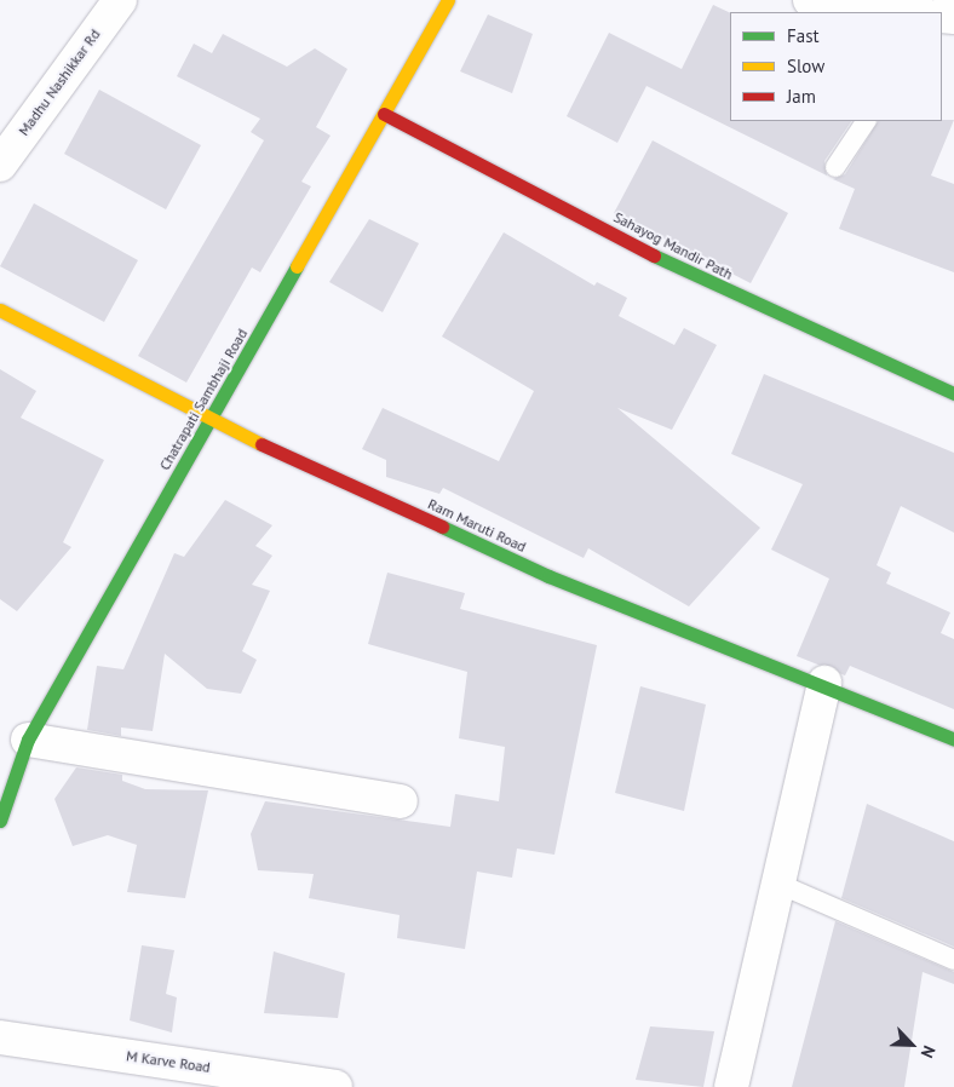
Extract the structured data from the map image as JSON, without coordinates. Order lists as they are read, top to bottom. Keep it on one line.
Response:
{"streets":{"street":["Madhu Nashikkar Rd","Sahayog Mandir Path","Chatrapati Sambhaji Road","Ram Maruti Road","M Karve Road"]},"crossings":[["Sahayog Mandir Path","Chatrapati Sambhaji Road"],["Chatrapati Sambhaji Road","Ram Maruti Road"]],"legend":["Fast","Slow","Jam"],"north":"bottom right"}
